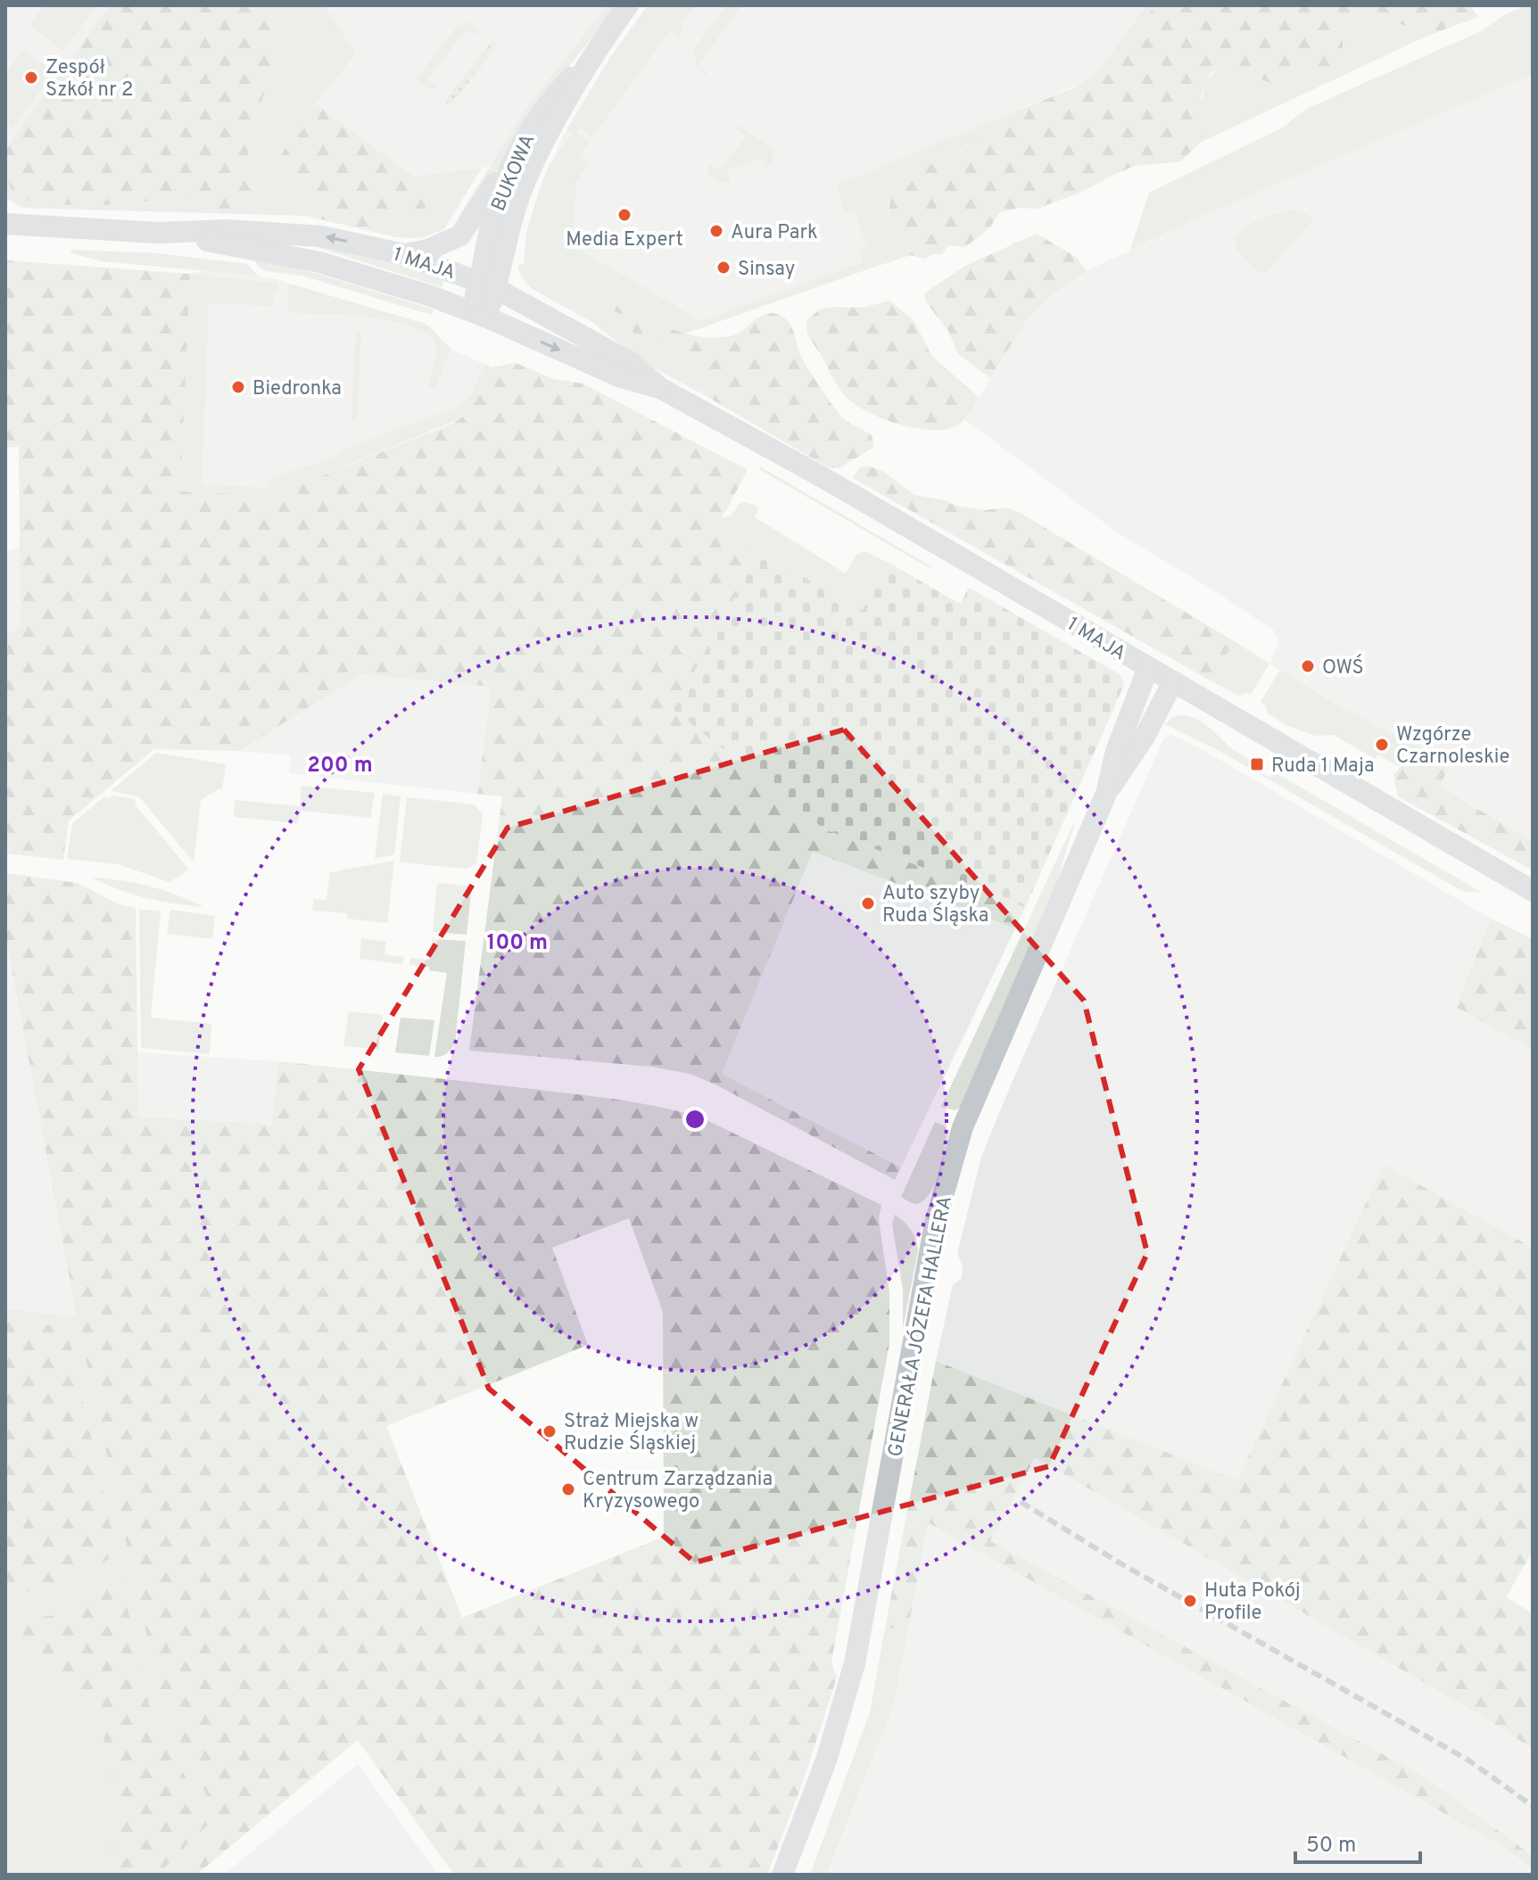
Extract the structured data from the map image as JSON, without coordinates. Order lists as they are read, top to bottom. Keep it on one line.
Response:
{"streets":{"street":["BUKOWA","1 MAJA","GENERAŁA JÓZEFA HALLERA"]},"crossings":[["BUKOWA","1 MAJA"],["1 MAJA","GENERAŁA JÓZEFA HALLERA"]],"places":{"other":["Zespół Szkół nr 2","Media Expert","Aura Park","Sinsay","Biedronka","OWŚ","Wzgórze Czarnoleskie","Auto szyby Ruda Śląska","Straż Miejska w Rudzie Śląskiej","Centrum Zarządzania Kryzysowego","Huta Pokój Profile"],"transit":["Ruda 1 Maja"]},"scale_bar":"50 m","rings":["200 m","100 m"]}
